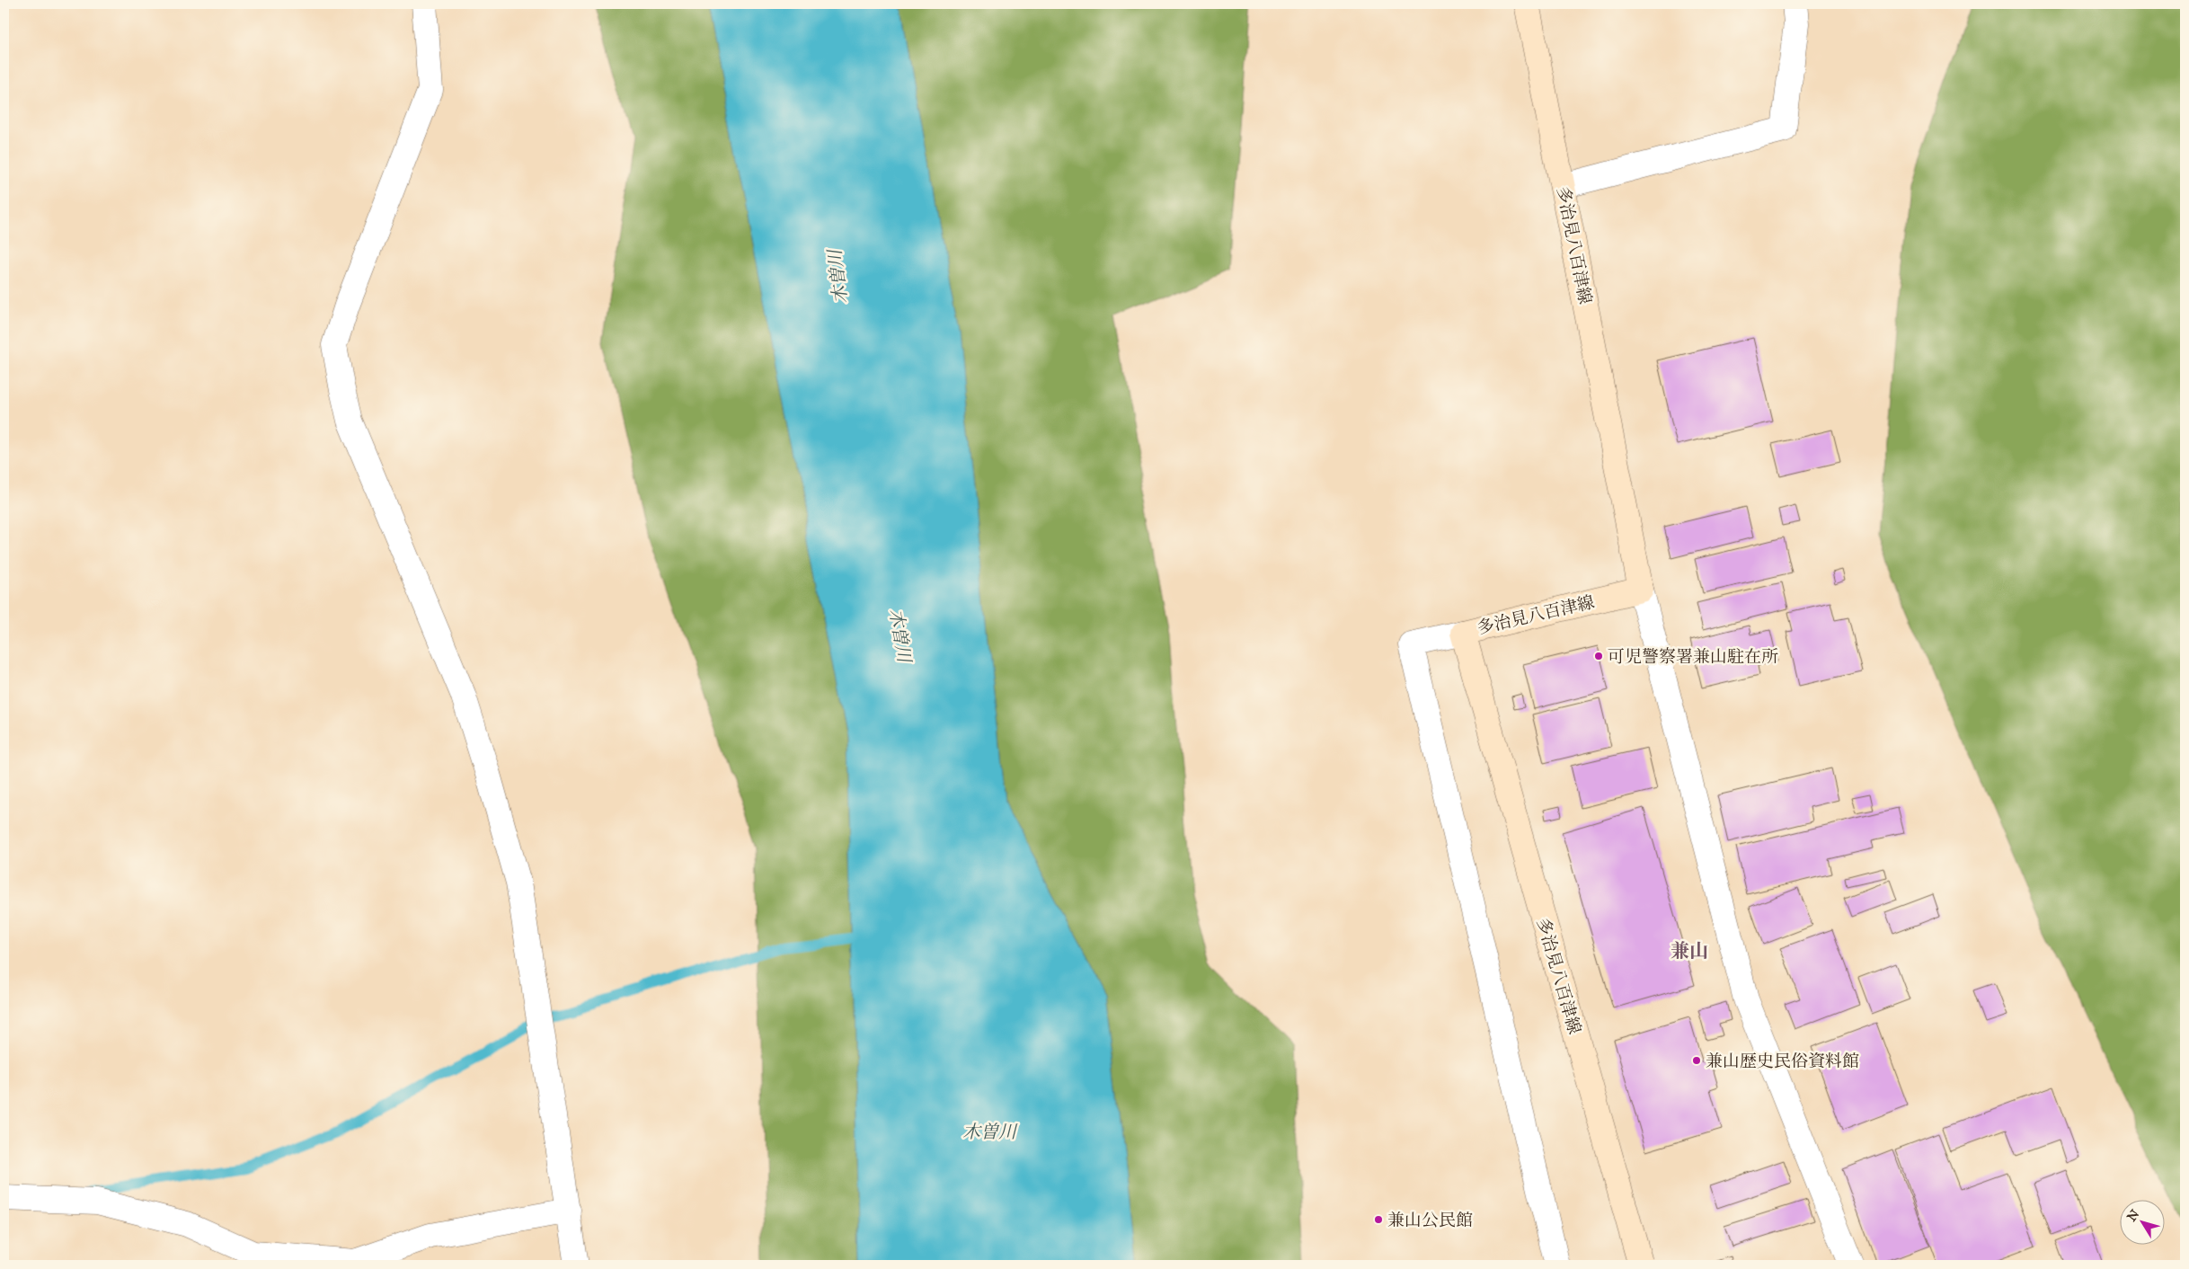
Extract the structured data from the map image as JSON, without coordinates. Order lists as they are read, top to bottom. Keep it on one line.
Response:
{"streets":{"main road":["多治見八百津線"]},"districts":["兼山"],"water":["木曽川"],"places":["可児警察署兼山駐在所","兼山歴史民俗資料館","兼山公民館"],"north":"top left"}
